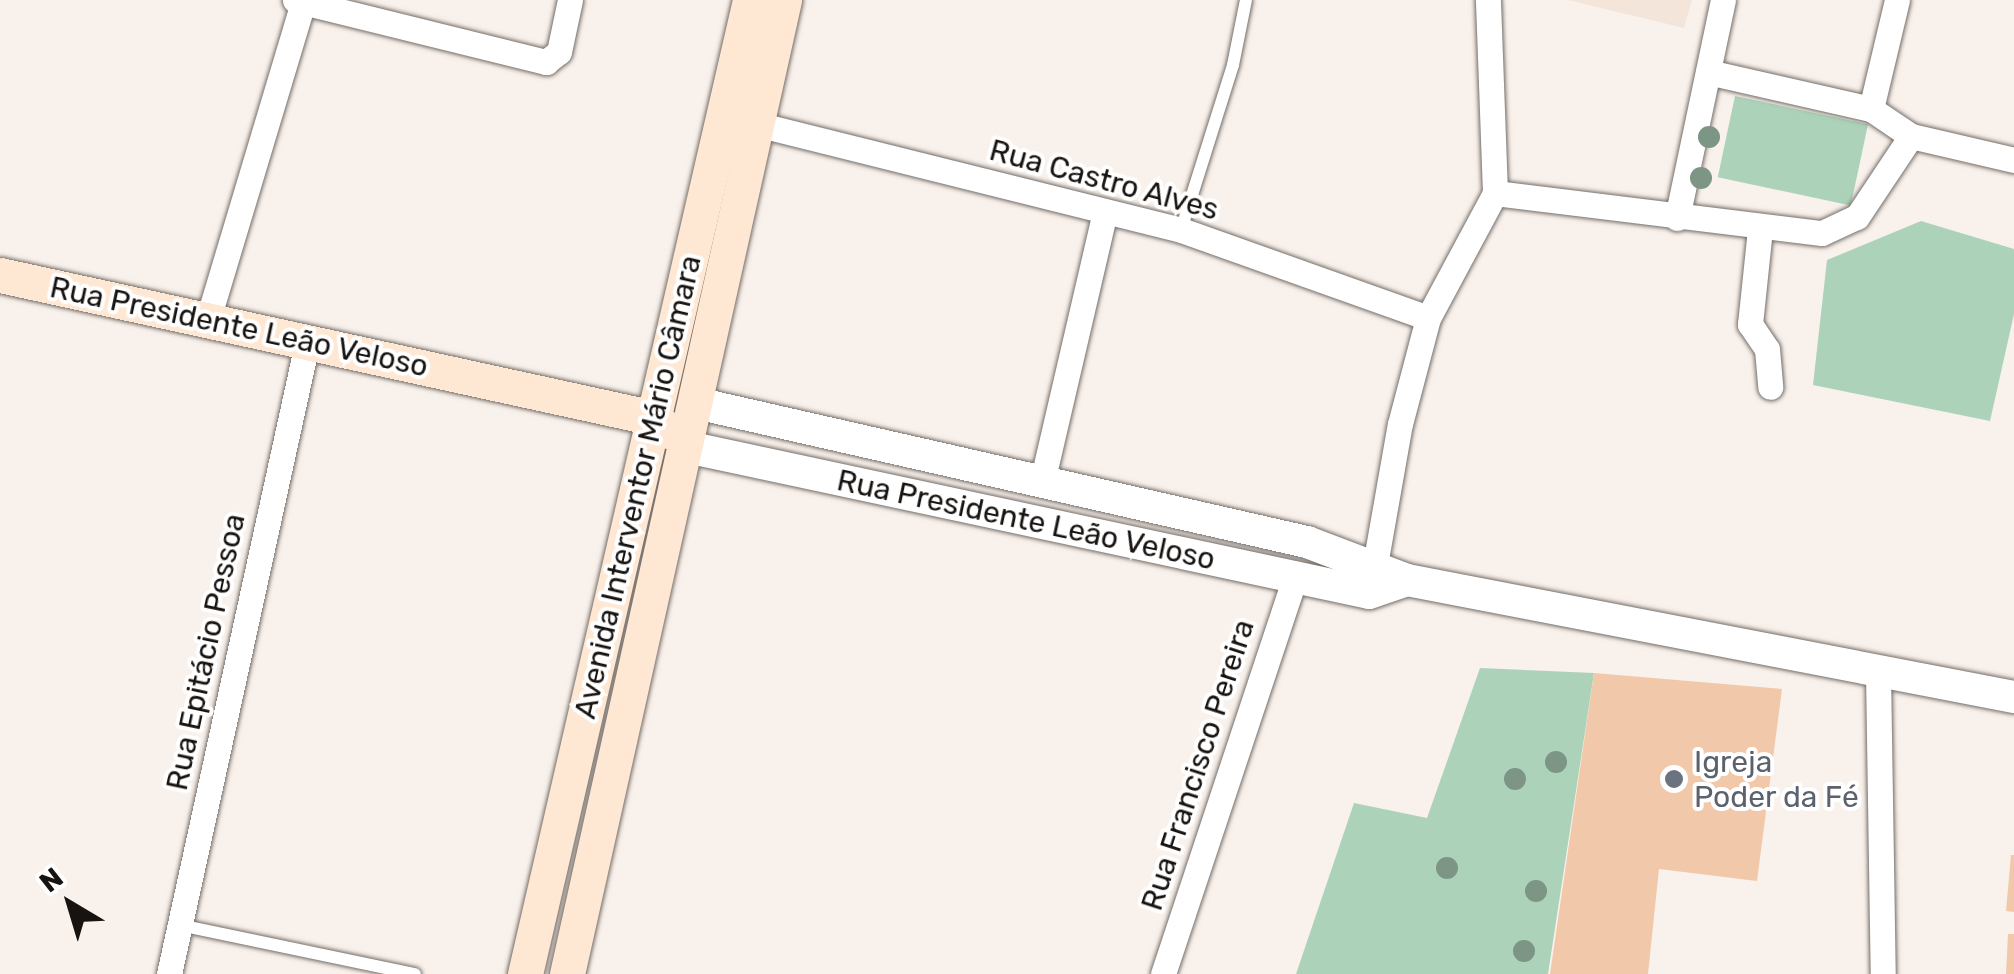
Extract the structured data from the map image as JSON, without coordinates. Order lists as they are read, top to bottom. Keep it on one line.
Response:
{"streets":{"main road":["Rua Presidente Leão Veloso","Avenida Interventor Mário Câmara"],"street":["Rua Castro Alves","Rua Epitácio Pessoa","Rua Francisco Pereira"]},"crossings":[["Rua Castro Alves","Avenida Interventor Mário Câmara"],["Rua Presidente Leão Veloso","Avenida Interventor Mário Câmara"],["Rua Presidente Leão Veloso","Rua Epitácio Pessoa"],["Rua Presidente Leão Veloso","Rua Francisco Pereira"]],"places":["Igreja Poder da Fé"],"north":"top left"}
